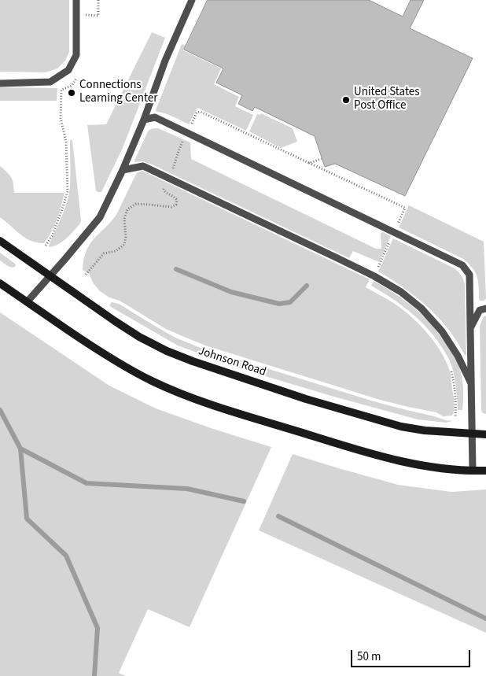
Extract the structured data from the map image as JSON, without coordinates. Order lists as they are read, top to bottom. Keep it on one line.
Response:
{"streets":{"main road":["Johnson Road"]},"places":["Connections Learning Center","United States Post Office"],"scale_bar":"50 m"}
